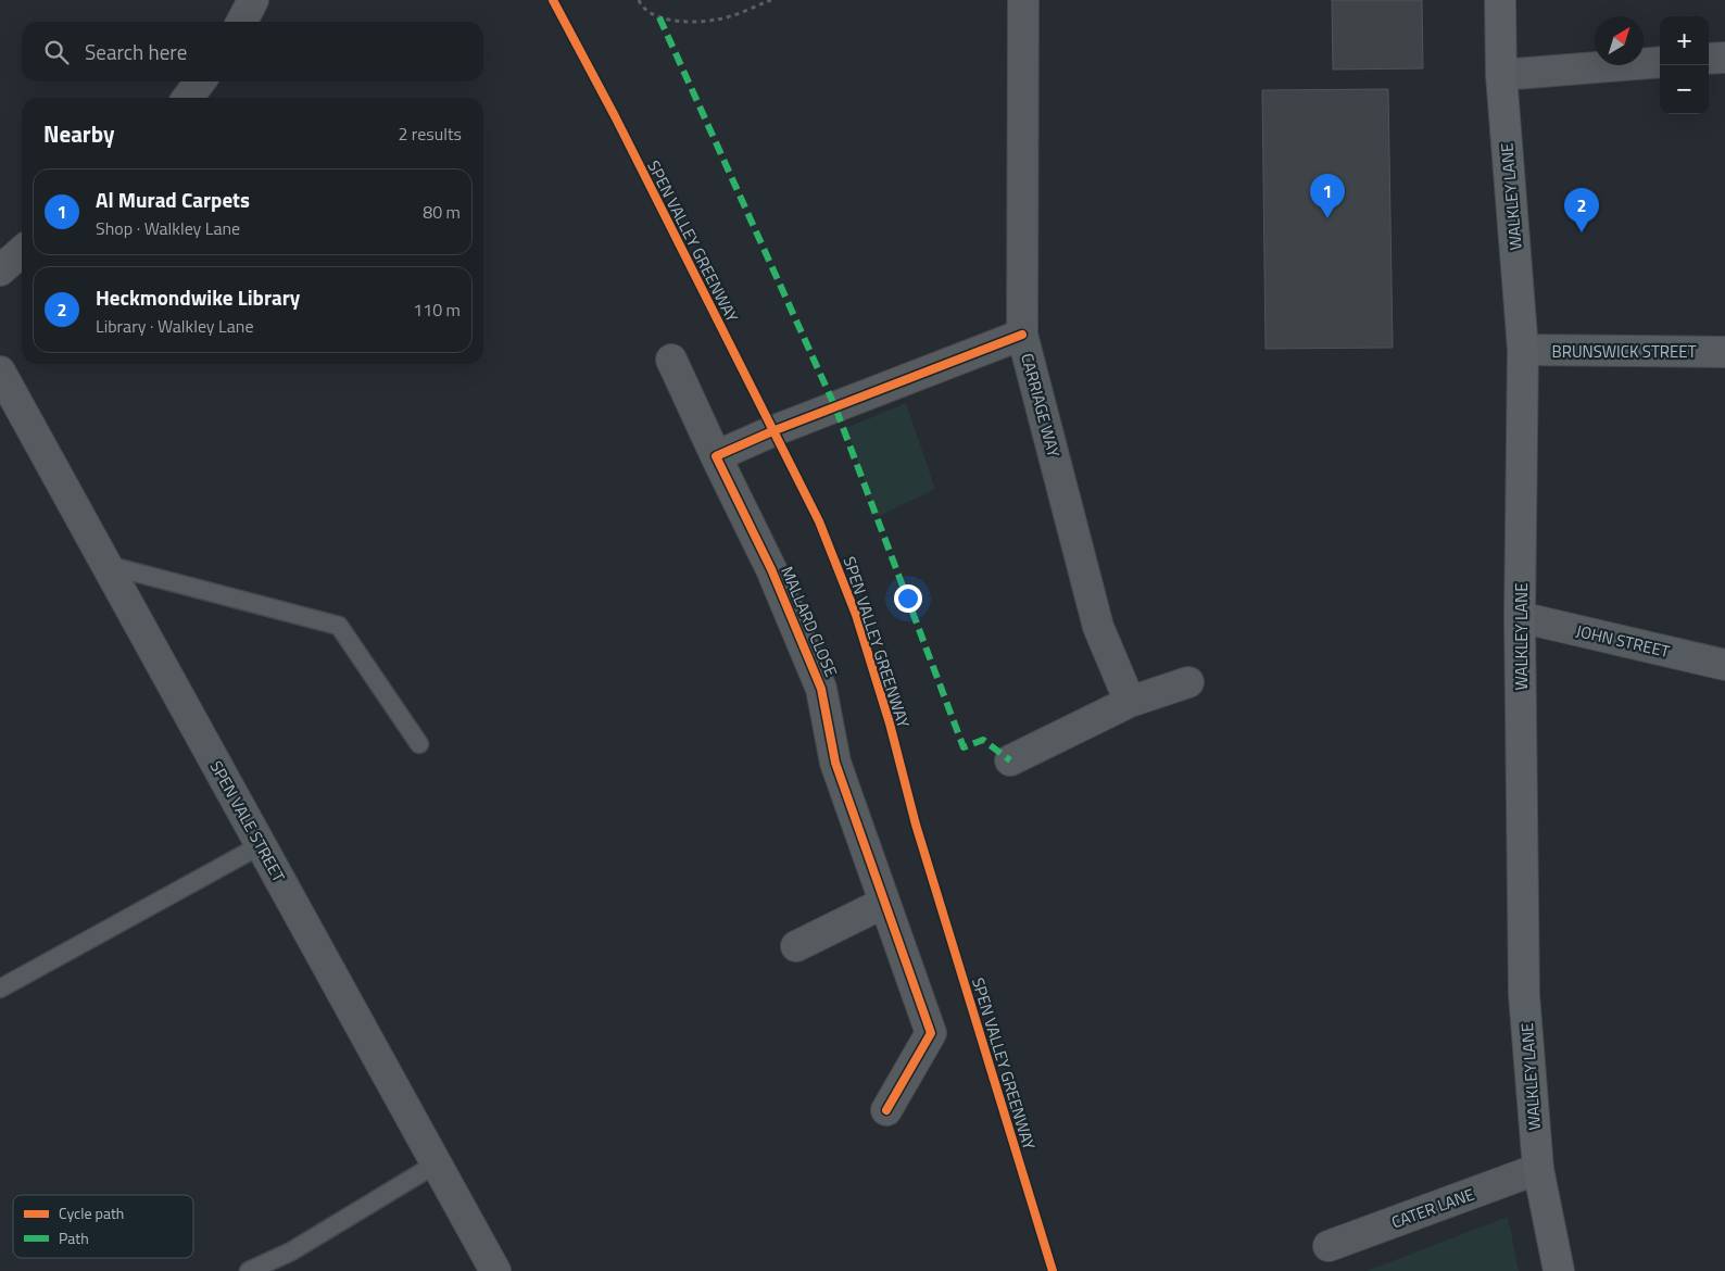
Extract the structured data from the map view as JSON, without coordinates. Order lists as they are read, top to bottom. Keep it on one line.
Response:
{"streets":{"main road":["WALKLEY LANE"],"street":["BRUNSWICK STREET","CARRIAGE WAY","MALLARD CLOSE","JOHN STREET","SPEN VALE STREET","CATER LANE"],"cycle path":["SPEN VALLEY GREENWAY"]},"crossings":[["WALKLEY LANE","BRUNSWICK STREET"],["WALKLEY LANE","JOHN STREET"],["WALKLEY LANE","CATER LANE"]],"legend":["Cycle path","Path"],"north":"top right","page":{"map_buttons":["+","−"],"search":"Search here","heading":["Nearby","2 results"],"list":[{"mark":"1","name":"Al Murad Carpets","note":"Shop · Walkley Lane","value":"80 m"},{"mark":"2","name":"Heckmondwike Library","note":"Library · Walkley Lane","value":"110 m"}],"pins":["1","2"]}}
